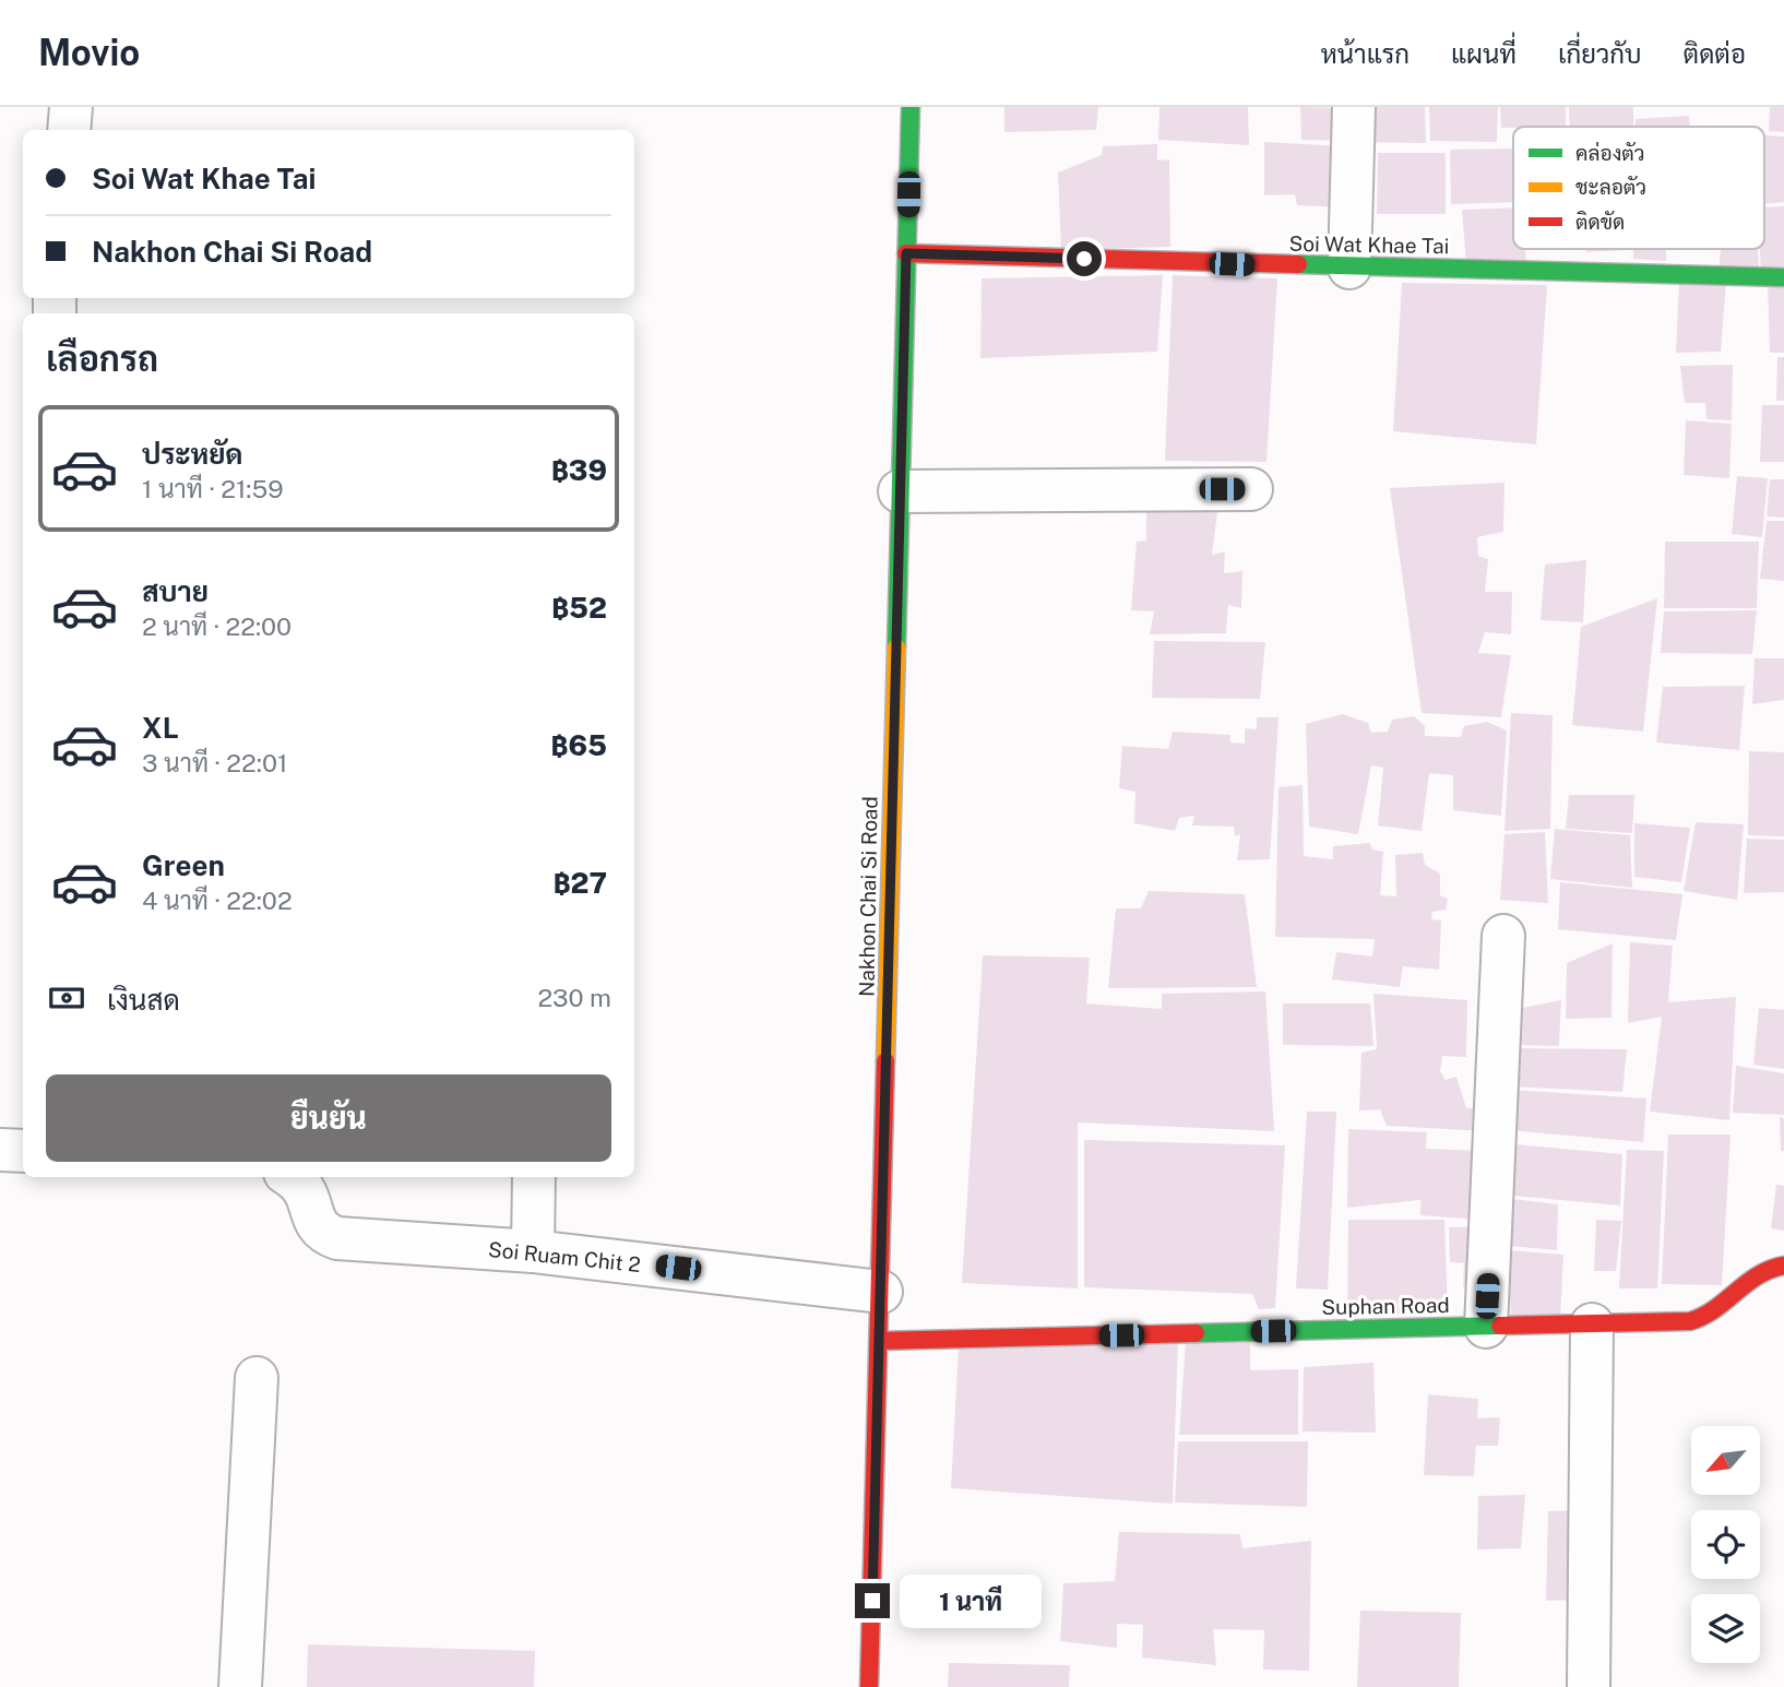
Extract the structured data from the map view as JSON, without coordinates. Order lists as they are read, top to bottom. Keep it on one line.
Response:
{"streets":{"street":["Soi Wat Khae Tai","Nakhon Chai Si Road","Soi Ruam Chit 2","Suphan Road"]},"crossings":[["Soi Wat Khae Tai","Nakhon Chai Si Road"],["Nakhon Chai Si Road","Soi Ruam Chit 2"],["Nakhon Chai Si Road","Suphan Road"]],"legend":["คล่องตัว","ชะลอตัว","ติดขัด"],"north":"bottom left","page":{"header":"Movio","nav":["หน้าแรก","แผนที่","เกี่ยวกับ","ติดต่อ"],"banner":["Soi Wat Khae Tai","Nakhon Chai Si Road"],"heading":"เลือกรถ","list":[{"name":"ประหยัด","note":"1 นาที · 21:59","value":"฿39"},{"name":"สบาย","note":"2 นาที · 22:00","value":"฿52"},{"name":"XL","note":"3 นาที · 22:01","value":"฿65"},{"name":"Green","note":"4 นาที · 22:02","value":"฿27"}],"pay":["เงินสด","230 m"],"buttons":"ยืนยัน","bubble":"1 นาที"}}
